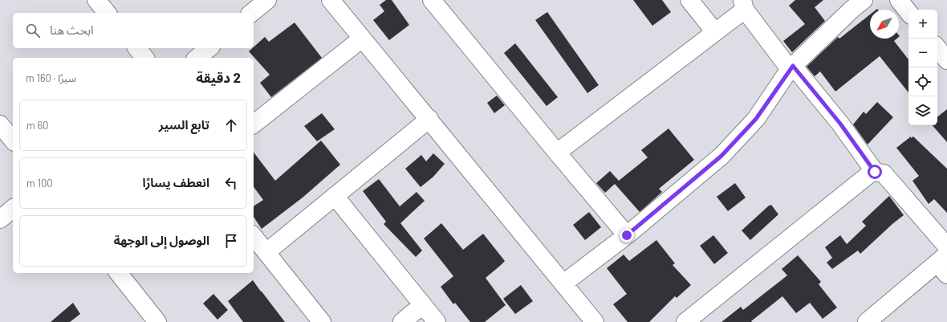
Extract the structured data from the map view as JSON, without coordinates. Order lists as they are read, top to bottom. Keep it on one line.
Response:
{"north":"bottom left","page":{"map_buttons":["+","−"],"search":"ابحث هنا","heading":["2 دقيقة","سيرًا · 160 m"],"list":[["تابع السير","60 m"],["انعطف يسارًا","100 m"],"الوصول إلى الوجهة"]}}
